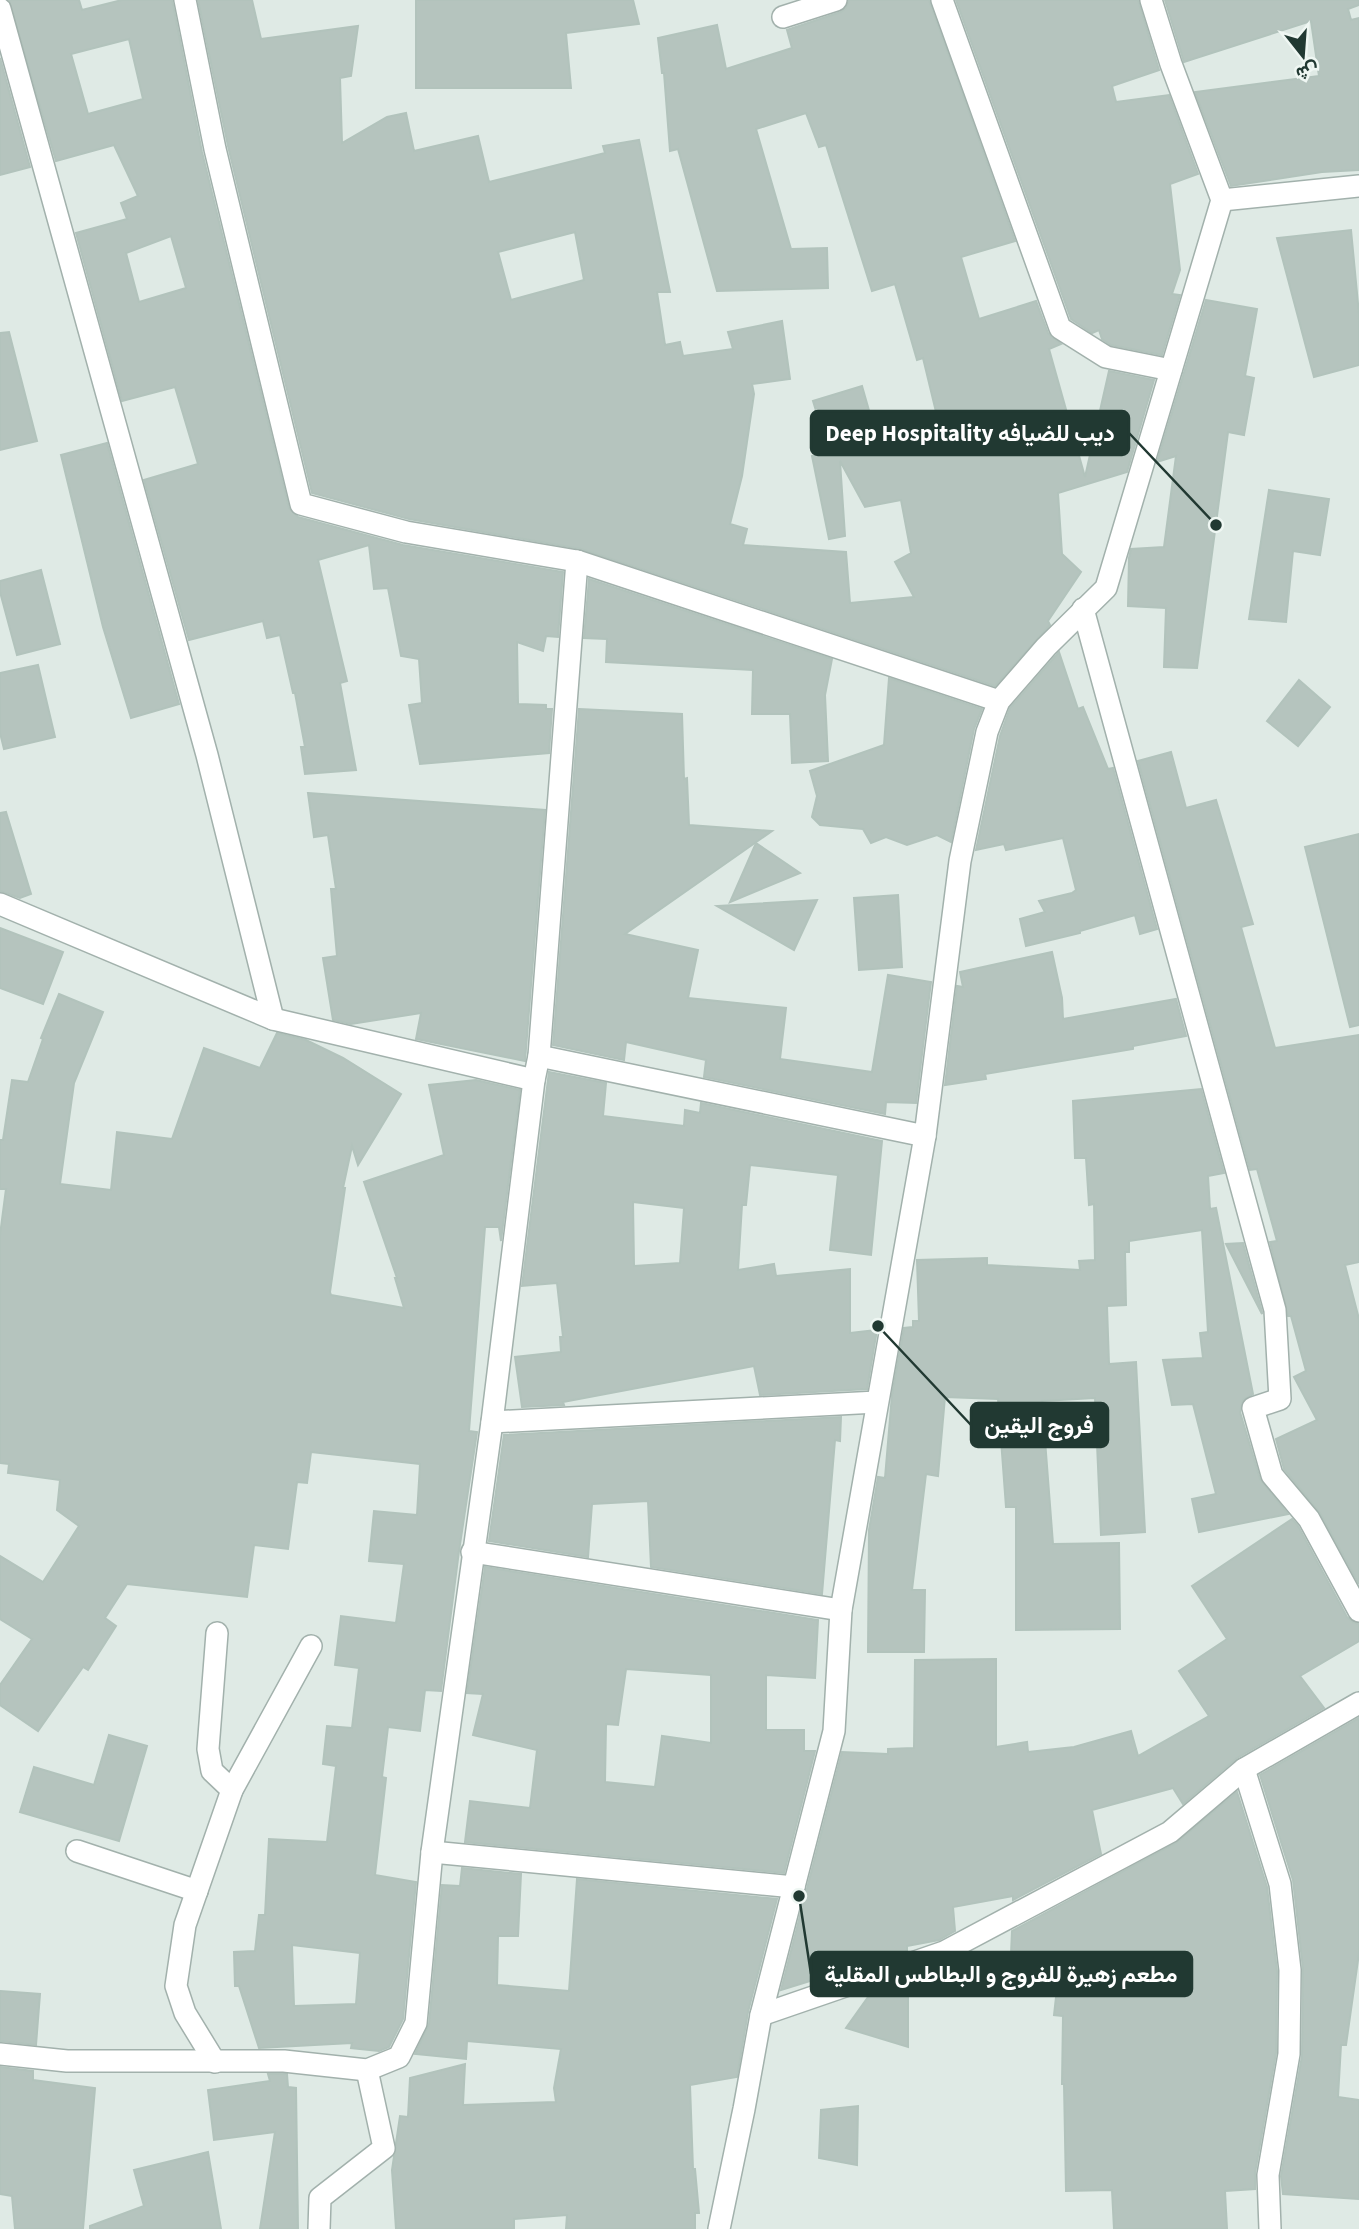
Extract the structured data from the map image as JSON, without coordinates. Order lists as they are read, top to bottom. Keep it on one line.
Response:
{"places":["Deep Hospitality ديب للضيافه","فروج اليقين","مطعم زهيرة للفروج و البطاطس المقلية"],"north":"bottom"}
